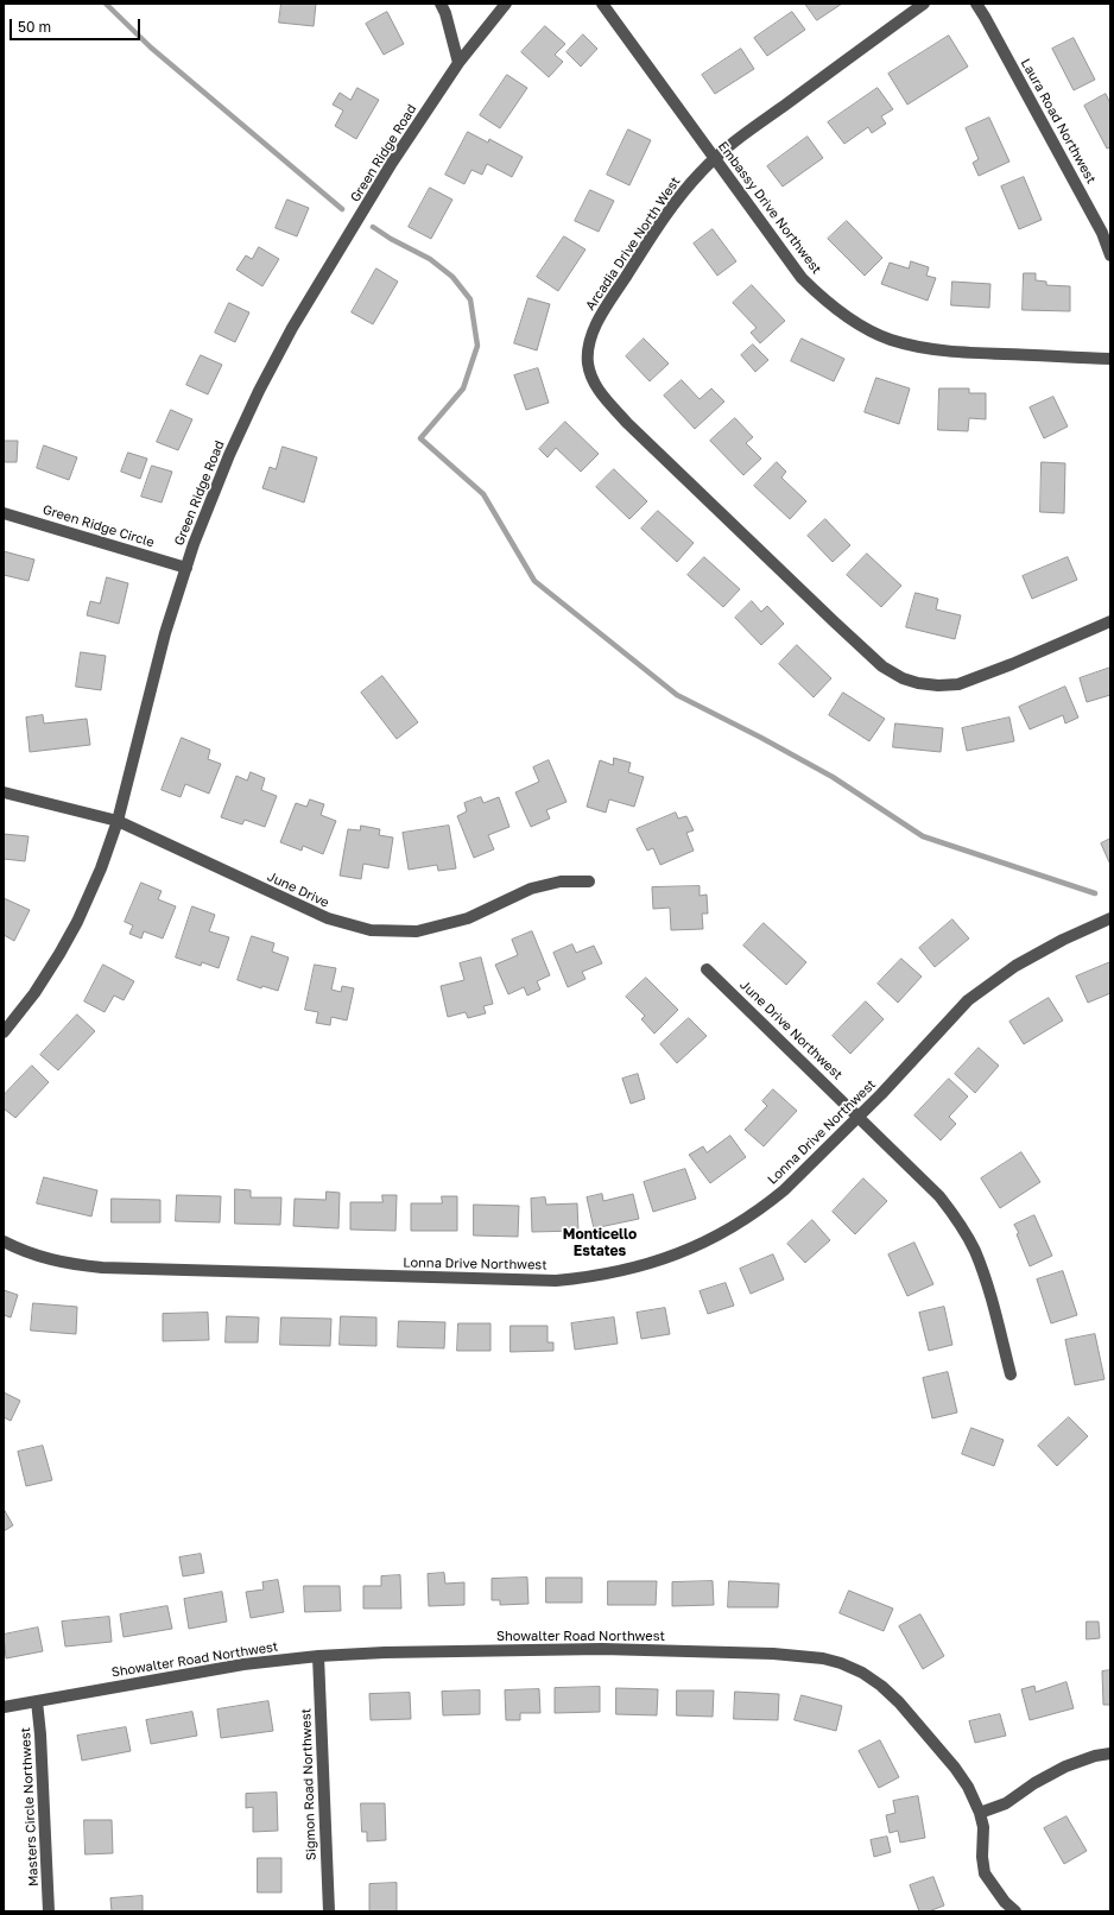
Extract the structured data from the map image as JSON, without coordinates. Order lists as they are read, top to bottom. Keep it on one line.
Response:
{"streets":{"street":["Laura Road Northwest","Green Ridge Road","Embassy Drive Northwest","Arcadia Drive North West","Green Ridge Circle","June Drive","June Drive Northwest","Lonna Drive Northwest","Showalter Road Northwest","Sigmon Road Northwest","Masters Circle Northwest"]},"crossings":[["Green Ridge Road","Green Ridge Circle"],["Green Ridge Road","June Drive"],["Embassy Drive Northwest","Arcadia Drive North West"],["June Drive Northwest","Lonna Drive Northwest"],["Showalter Road Northwest","Sigmon Road Northwest"],["Showalter Road Northwest","Masters Circle Northwest"]],"districts":["Monticello Estates"],"scale_bar":"50 m"}
